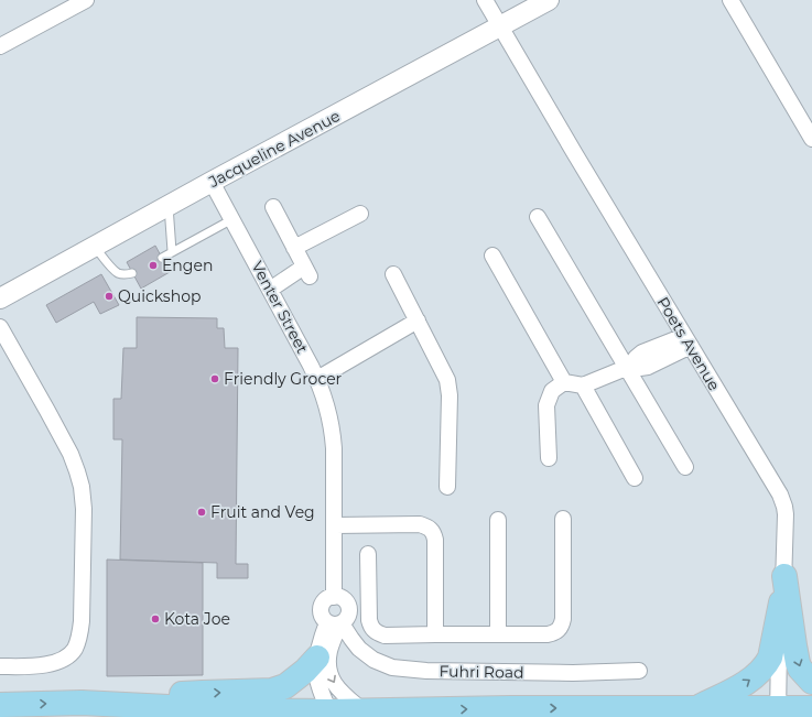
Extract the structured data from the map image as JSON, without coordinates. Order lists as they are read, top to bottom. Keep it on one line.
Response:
{"streets":{"street":["Jacqueline Avenue","Venter Street","Poets Avenue","Fuhri Road"]},"crossings":[["Jacqueline Avenue","Venter Street"],["Jacqueline Avenue","Poets Avenue"],["Venter Street","Fuhri Road"]],"places":["Engen","Quickshop","Friendly Grocer","Fruit and Veg","Kota Joe"]}
